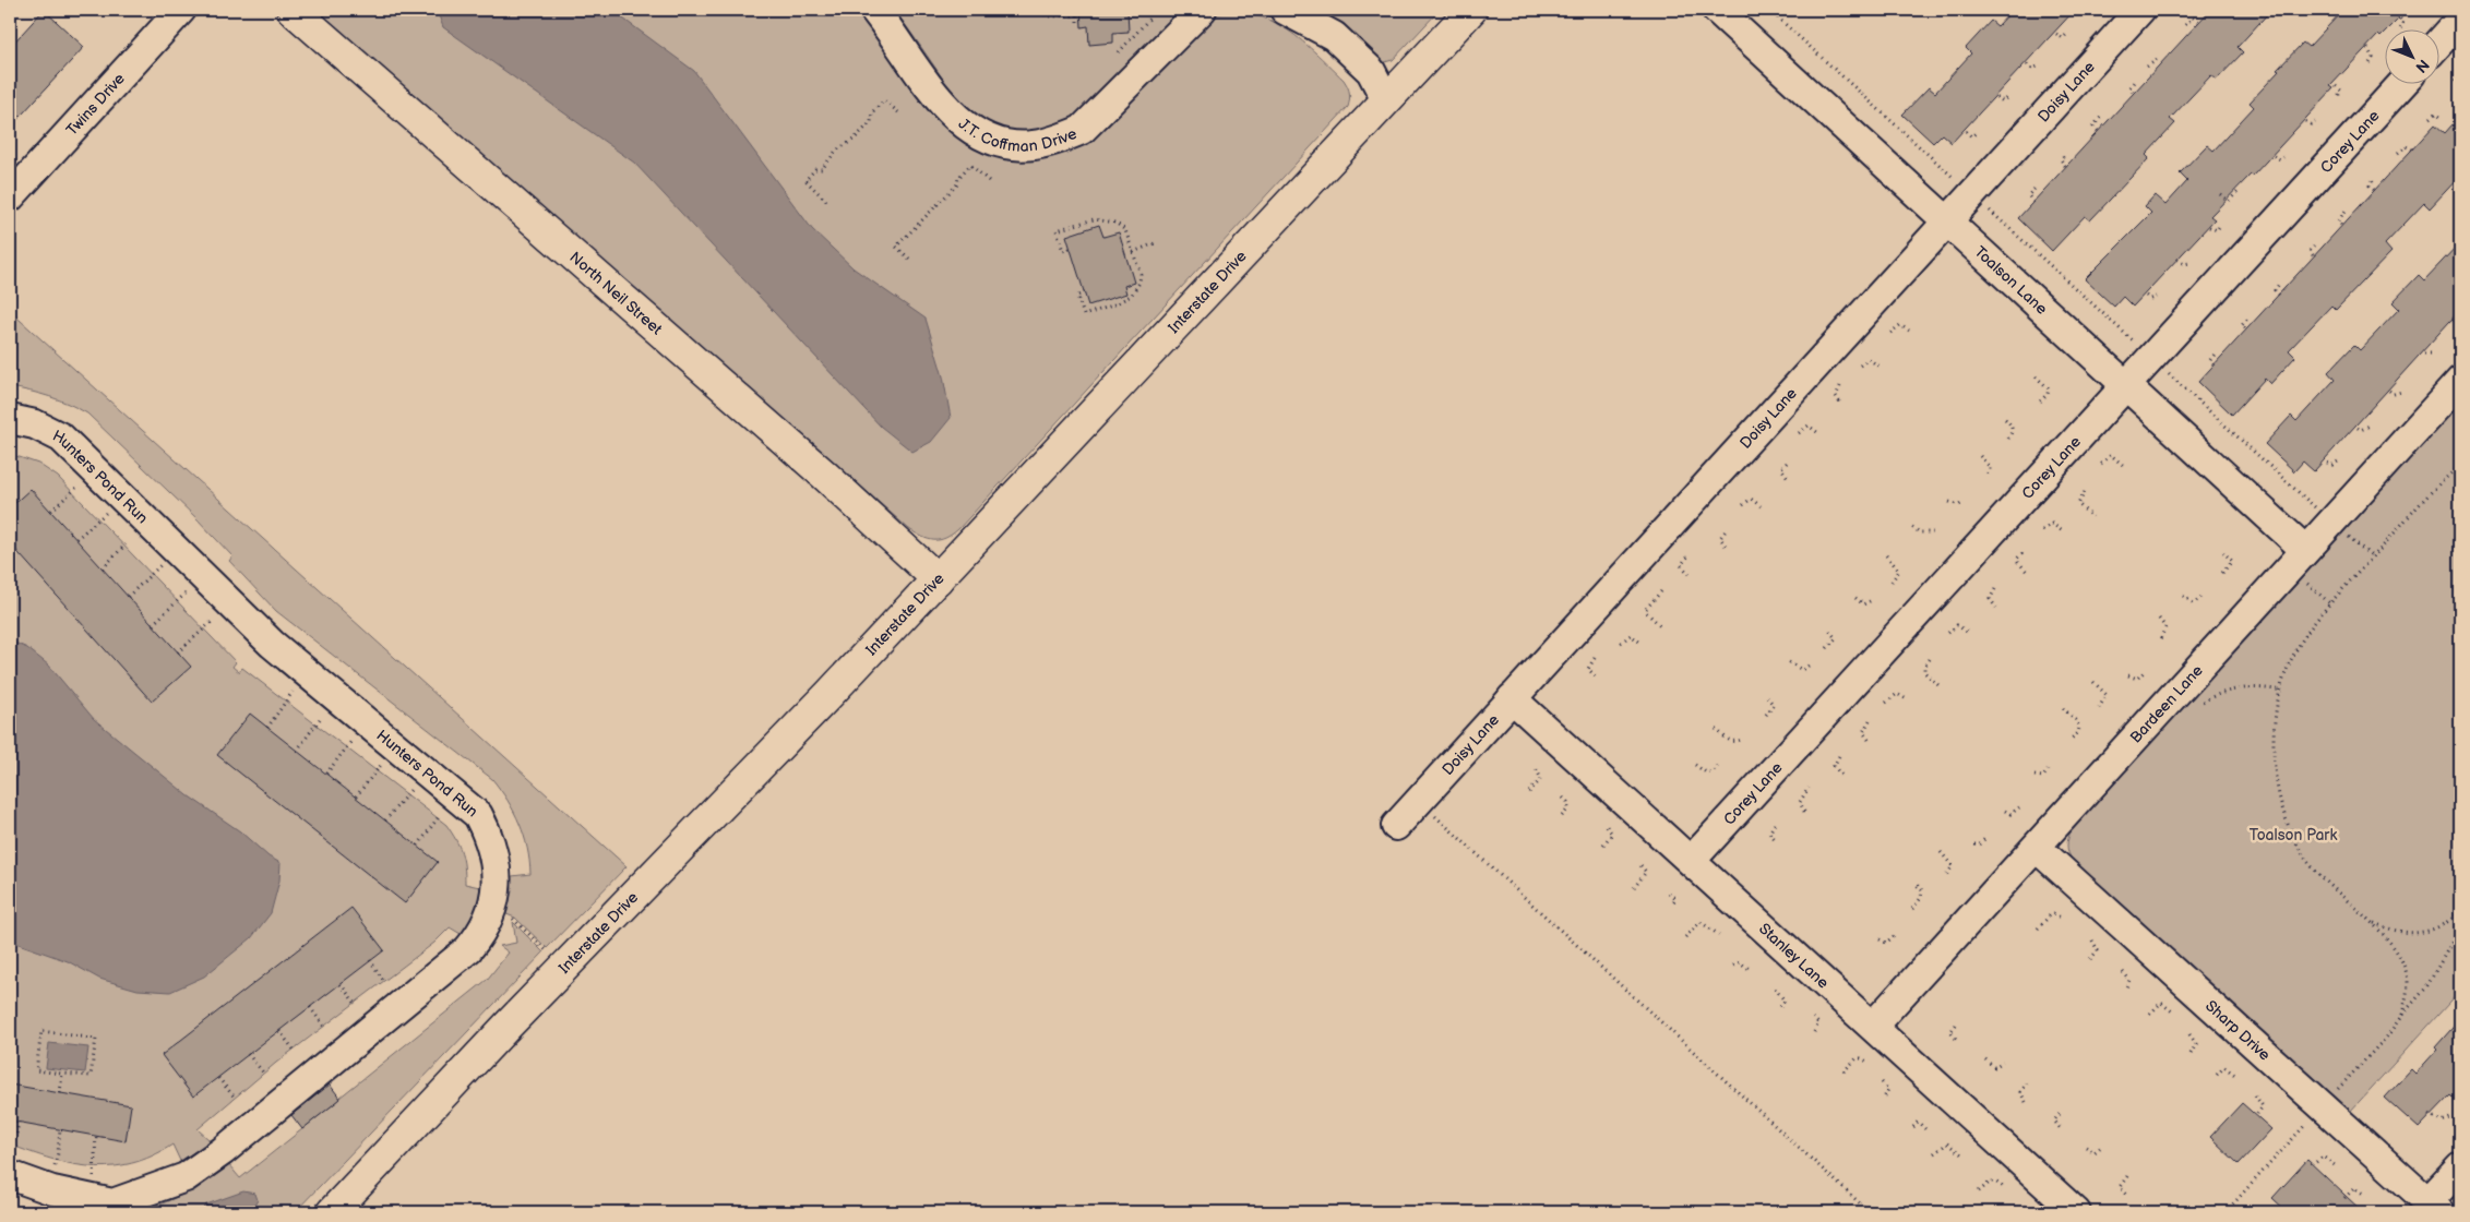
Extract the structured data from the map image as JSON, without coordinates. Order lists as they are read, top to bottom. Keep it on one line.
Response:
{"streets":{"main road":["Interstate Drive","North Neil Street"],"street":["Doisy Lane","Twins Drive","J.T. Coffman Drive","Corey Lane","Toalson Lane","Hunters Pond Run","Bardeen Lane","Stanley Lane","Sharp Drive"]},"crossings":[["Doisy Lane","Toalson Lane"],["Doisy Lane","Stanley Lane"],["Corey Lane","Toalson Lane"],["Corey Lane","Stanley Lane"],["Toalson Lane","Bardeen Lane"],["Interstate Drive","North Neil Street"],["Bardeen Lane","Stanley Lane"],["Bardeen Lane","Sharp Drive"]],"parks":["Toalson Park"],"north":"bottom right"}
